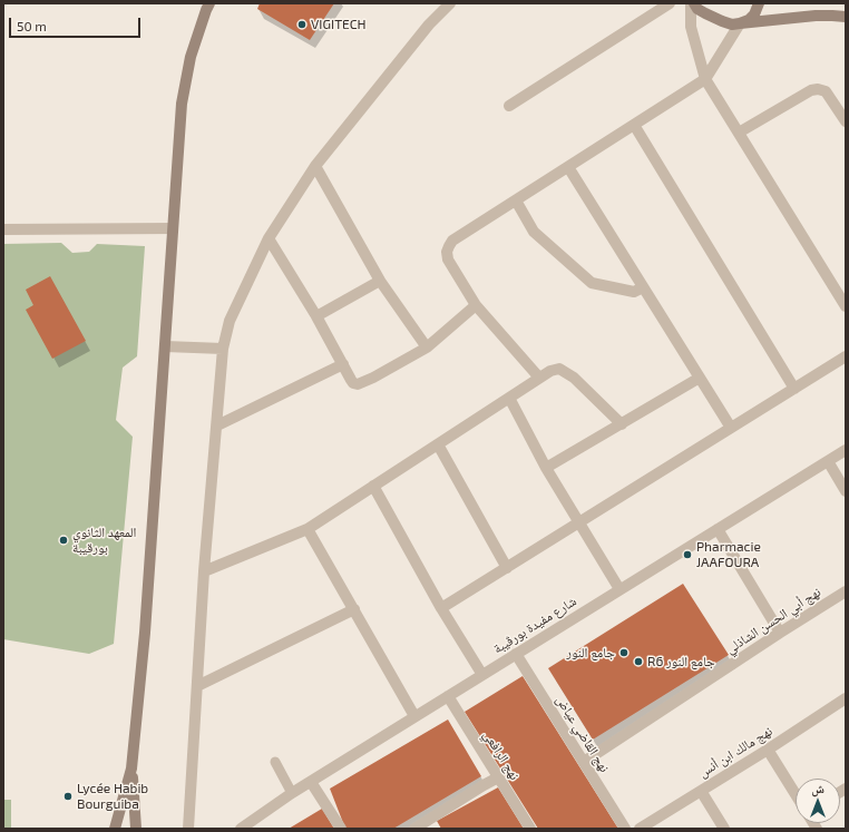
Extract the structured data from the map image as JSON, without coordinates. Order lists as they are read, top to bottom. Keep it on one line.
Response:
{"streets":{"street":["نهج أبي الحسن الشاذلي","شارع مفيدة بورڨيبة","نهج القاضي عياض","نهج مالك ابن أنس","نهج الرافعي"]},"crossings":[["نهج أبي الحسن الشاذلي","نهج القاضي عياض"],["شارع مفيدة بورڨيبة","نهج القاضي عياض"],["شارع مفيدة بورڨيبة","نهج الرافعي"]],"places":["VIGITECH","المعهد الثانوي بورقيبة","Pharmacie JAAFOURA","جامع النور","R6 جامع النور","Lycée Habib Bourguiba"],"scale_bar":"50 m","north":"top"}
